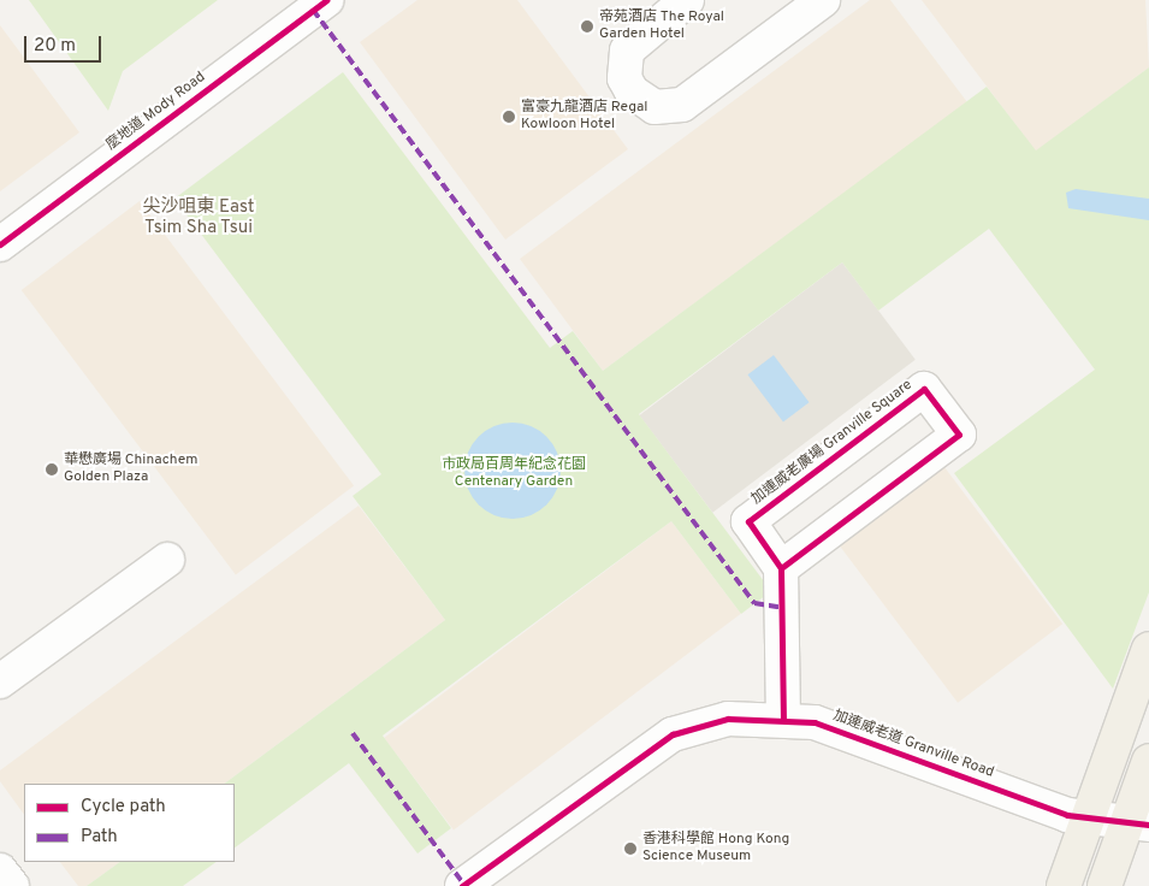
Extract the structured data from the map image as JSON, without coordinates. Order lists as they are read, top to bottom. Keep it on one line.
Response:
{"streets":{"street":["麼地道 Mody Road","加連威老廣場 Granville Square","加連威老道 Granville Road"]},"districts":["尖沙咀東 East Tsim Sha Tsui"],"parks":["市政局百周年紀念花園 Centenary Garden"],"places":["帝苑酒店 The Royal Garden Hotel","富豪九龍酒店 Regal Kowloon Hotel","華懋廣場 Chinachem Golden Plaza","香港科學館 Hong Kong Science Museum"],"legend":["Cycle path","Path"],"scale_bar":"20 m"}
